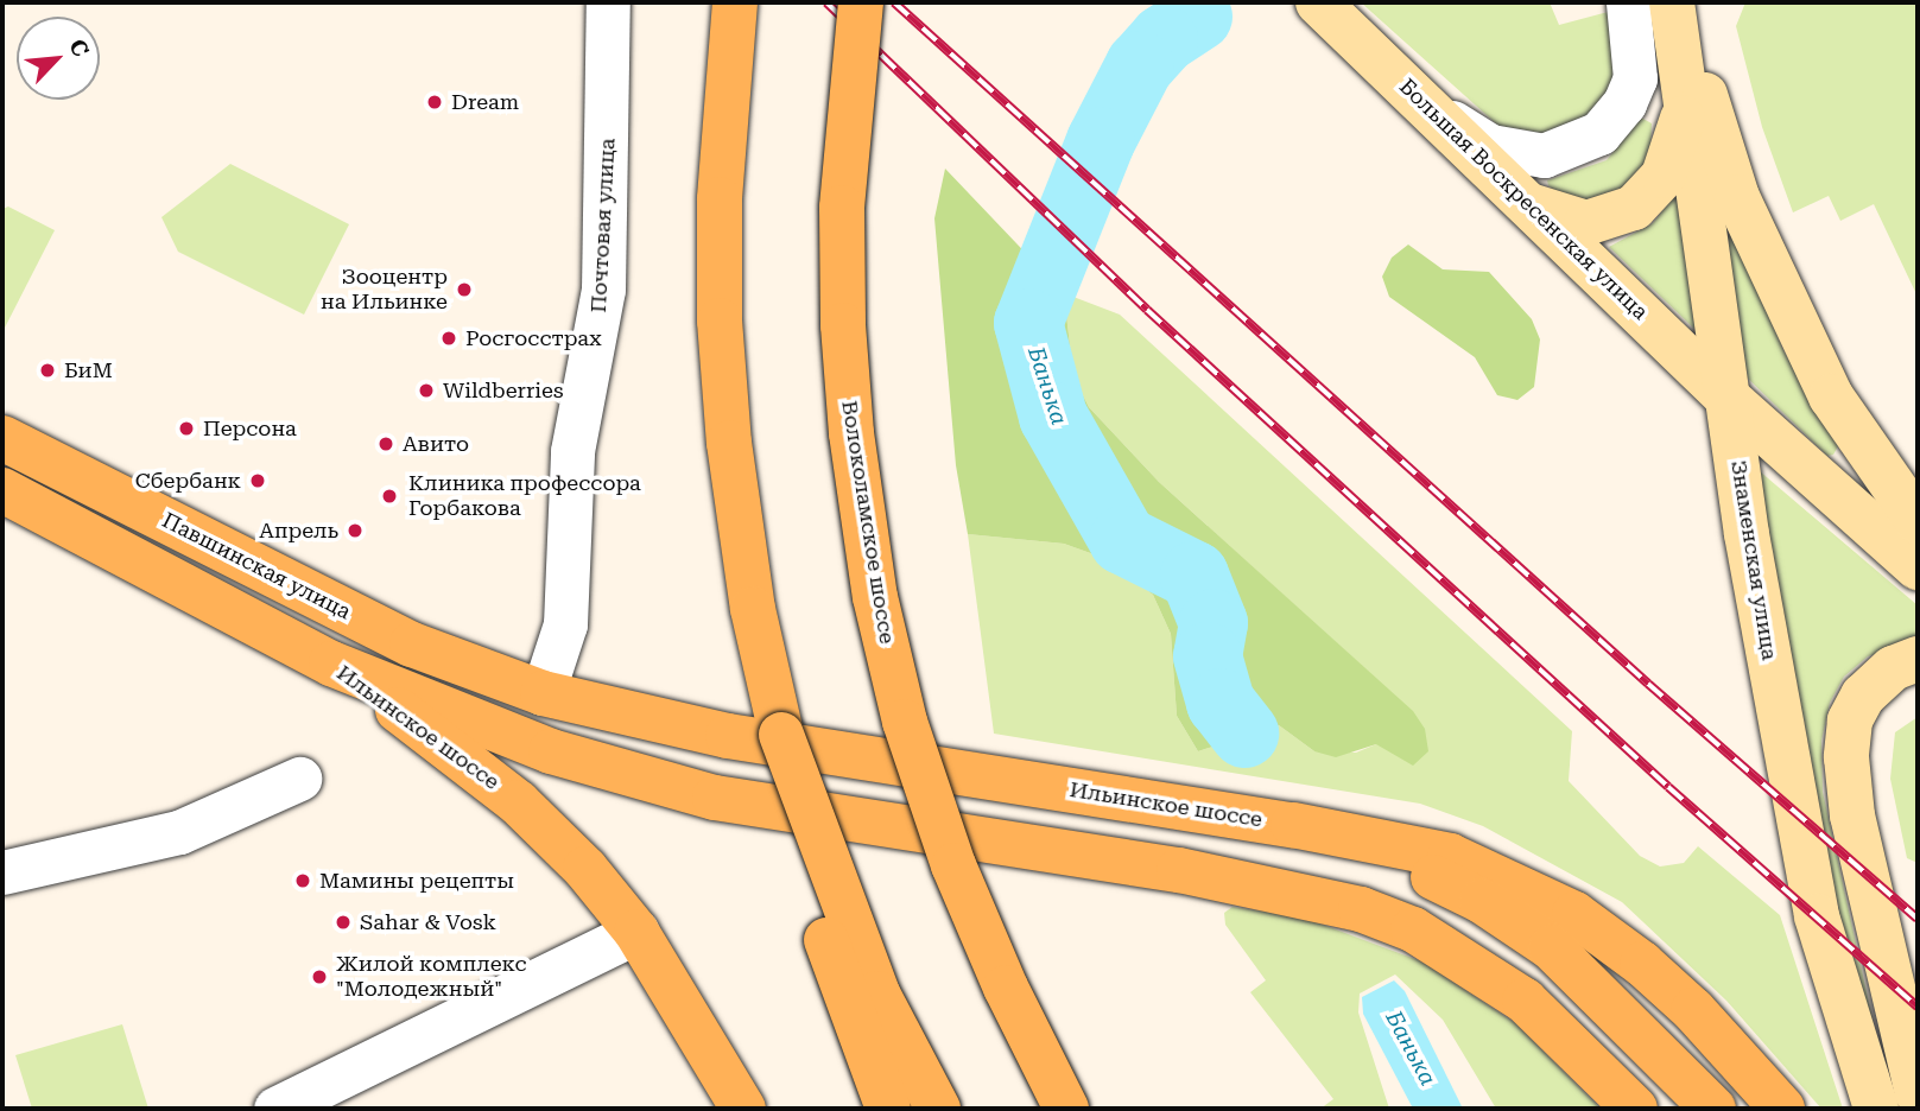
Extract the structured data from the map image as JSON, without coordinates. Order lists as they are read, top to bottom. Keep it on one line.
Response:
{"streets":{"main road":["Большая Воскресенская улица","Волоколамское шоссе","Знаменская улица","Павшинская улица","Ильинское шоссе"],"street":["Почтовая улица"]},"crossings":[["Большая Воскресенская улица","Знаменская улица"],["Почтовая улица","Ильинское шоссе"],["Павшинская улица","Ильинское шоссе"]],"water":["Банька"],"places":["Dream","Зооцентр на Ильинке","Росгосстрах","БиМ","Wildberries","Персона","Авито","Сбербанк","Клиника профессора Горбакова","Апрель","Мамины рецепты","Sahar & Vosk","Жилой комплекс \"Молодежный\""],"north":"top right"}
